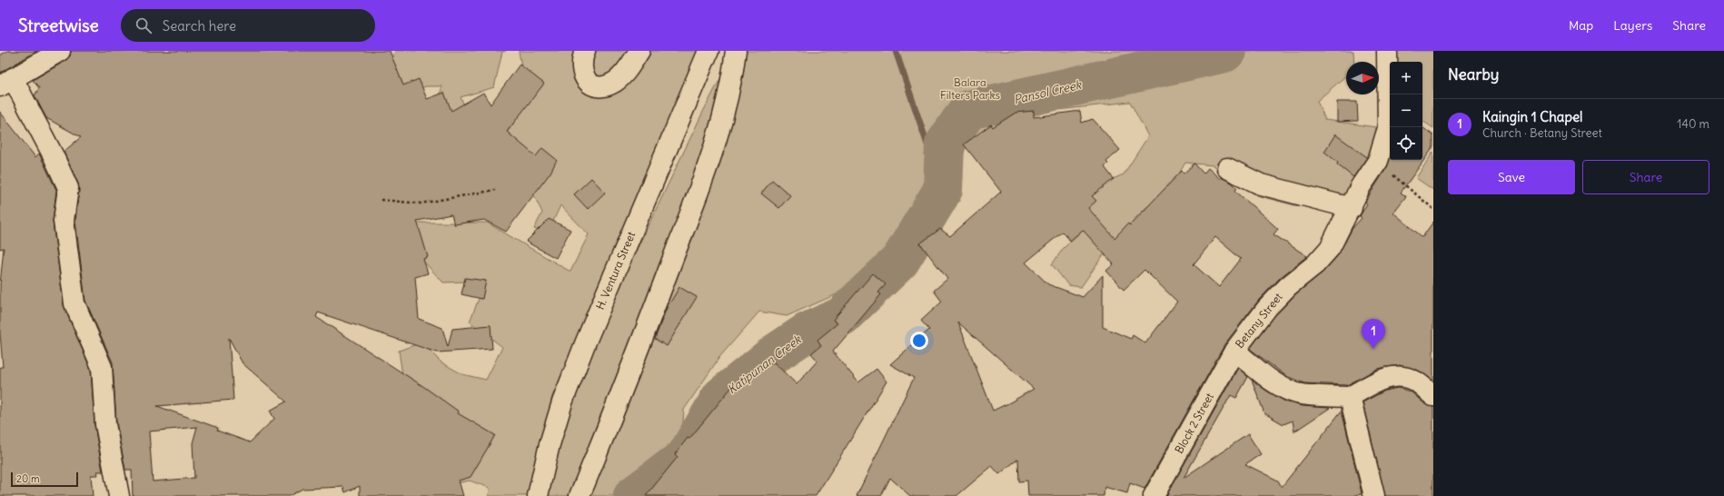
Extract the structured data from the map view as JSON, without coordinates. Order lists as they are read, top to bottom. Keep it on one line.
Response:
{"streets":{"street":["H. Ventura Street","Betany Street","Block 2 Street"]},"crossings":[["Betany Street","Block 2 Street"]],"water":["Pansol Creek","Katipunan Creek"],"parks":["Balara Filters Parks"],"scale_bar":"20 m","north":"right","page":{"header":"Streetwise","search":"Search here","nav":["Map","Layers","Share"],"heading":"Nearby","map_buttons":["+","−"],"list":[{"mark":"1","name":"Kaingin 1 Chapel","note":"Church · Betany Street","value":"140 m"}],"buttons":["Save","Share"],"pins":"1","scale":"20 m"}}
